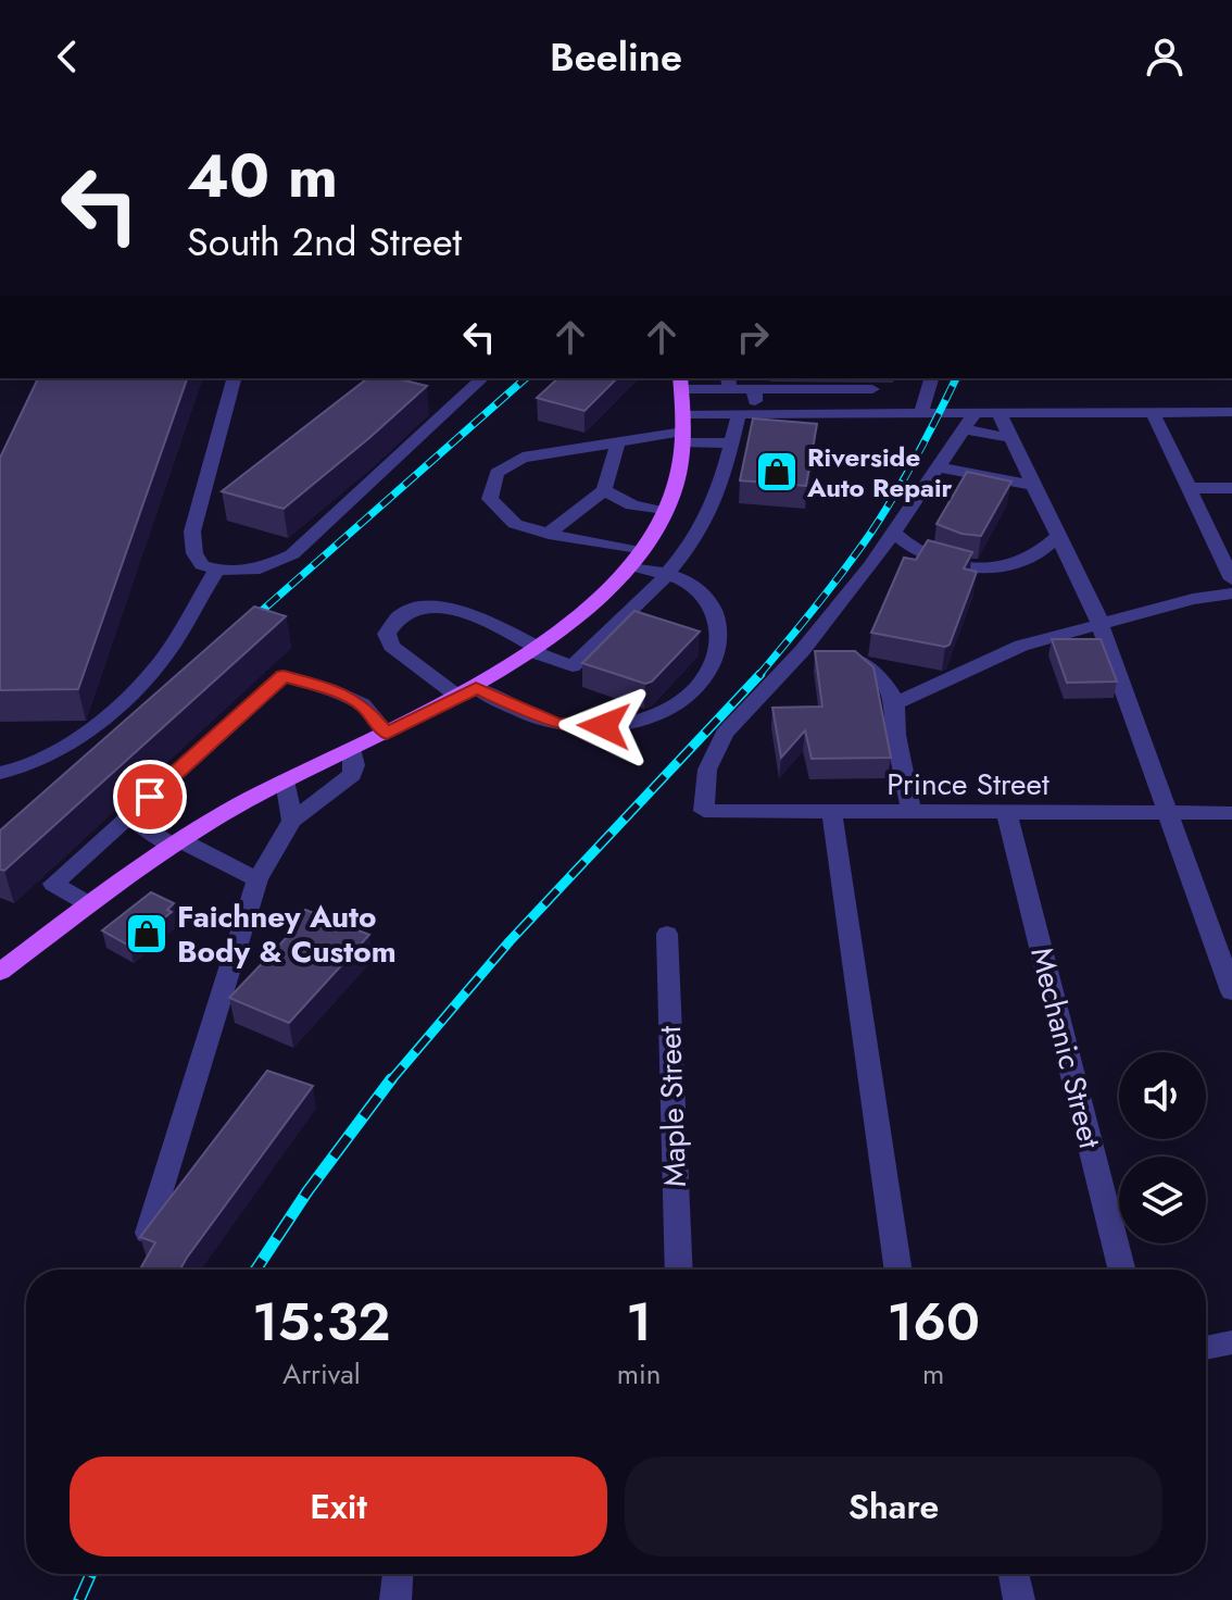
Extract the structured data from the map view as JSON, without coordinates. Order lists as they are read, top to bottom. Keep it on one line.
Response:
{"streets":{"street":["Prince Street","Mechanic Street","Maple Street"]},"crossings":[["Prince Street","Mechanic Street"]],"places":{"shop":["Riverside Auto Repair","Faichney Auto Body & Custom"]},"page":{"header":"Beeline","turn":["40 m","South 2nd Street"],"eta":["15:32","Arrival","1","min","160","m"],"buttons":["Exit","Share"]}}
